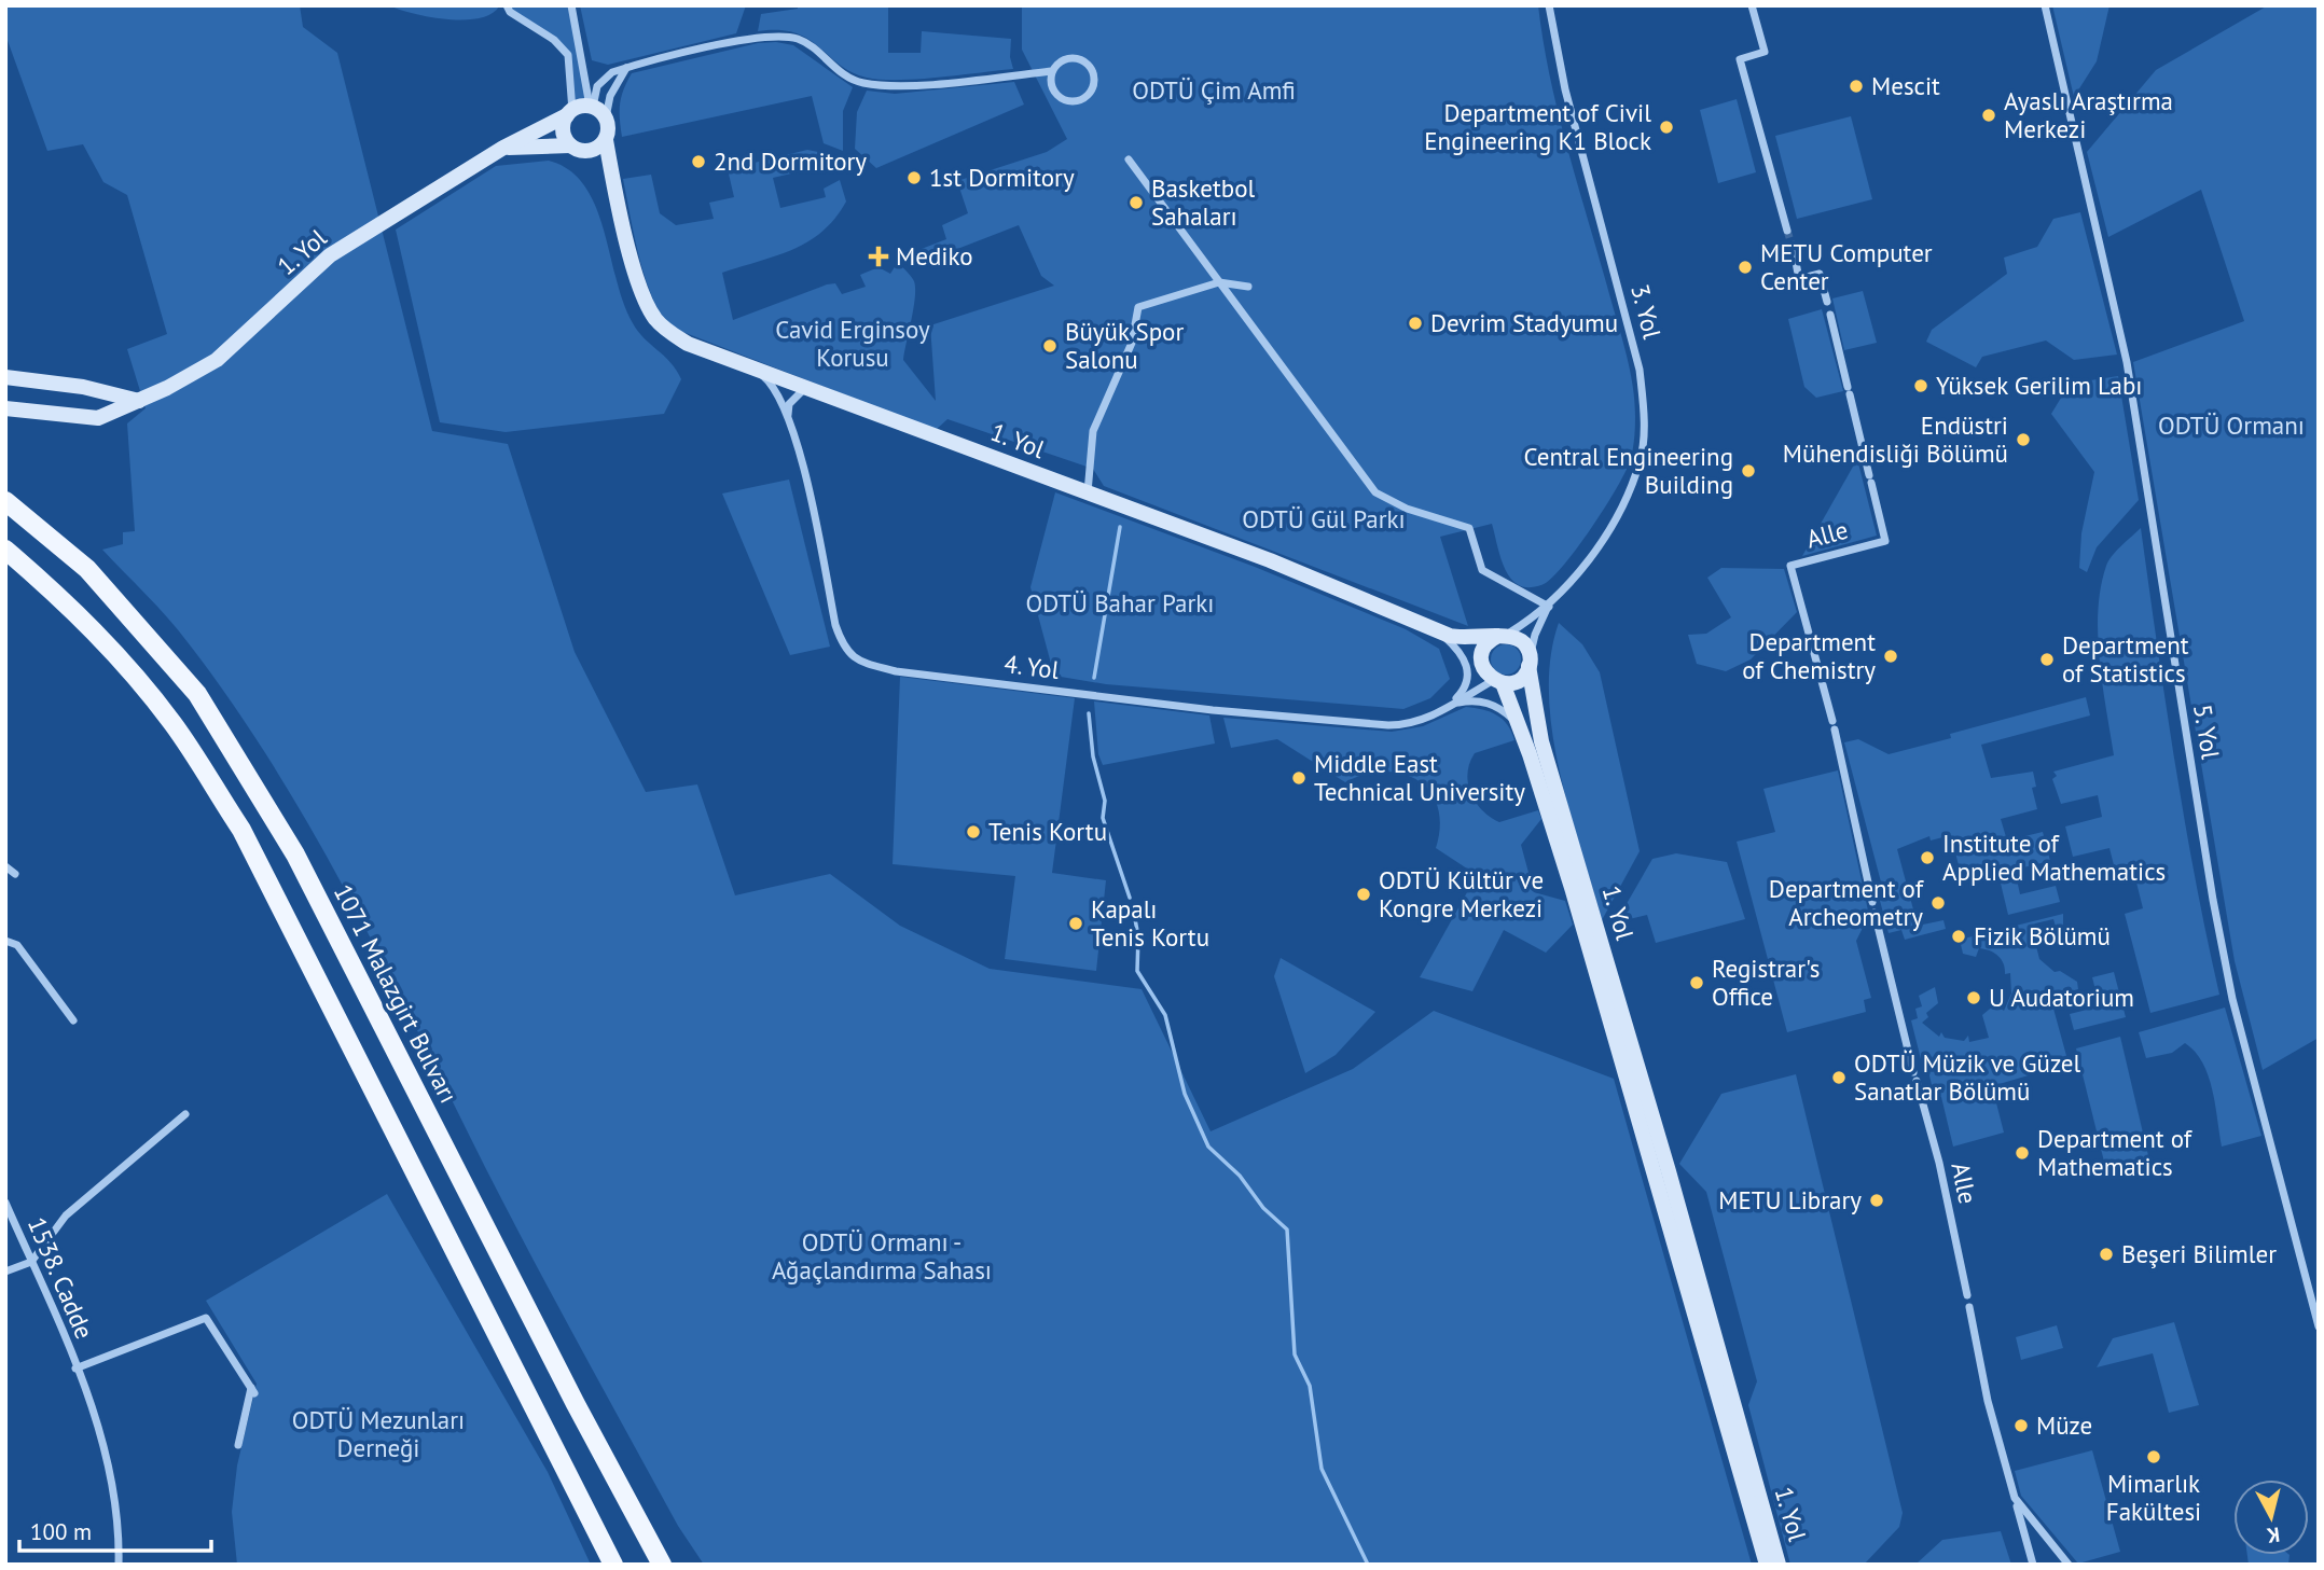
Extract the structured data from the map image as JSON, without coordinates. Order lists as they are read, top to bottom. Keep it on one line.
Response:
{"streets":{"main road":["1071 Malazgirt Bulvarı"],"street":["1. Yol","3. Yol","Alle","4. Yol","5. Yol","1538. Cadde"]},"crossings":[["1. Yol","3. Yol"],["1. Yol","4. Yol"],["3. Yol","4. Yol"]],"parks":["ODTÜ Çim Amfi","Cavid Erginsoy Korusu","ODTÜ Ormanı","ODTÜ Gül Parkı","ODTÜ Bahar Parkı","ODTÜ Ormanı - Ağaçlandırma Sahası","ODTÜ Mezunları Derneği"],"places":{"other":["Mescit","Ayaslı Araştırma Merkezi","Department of Civil Engineering K1 Block","2nd Dormitory","1st Dormitory","Basketbol Sahaları","METU Computer Center","Devrim Stadyumu","Büyük Spor Salonu","Yüksek Gerilim Labı","Endüstri Mühendisliği Bölümü","Central Engineering Building","Department of Chemistry","Department of Statistics","Middle East Technical University","Tenis Kortu","Institute of Applied Mathematics","ODTÜ Kültür ve Kongre Merkezi","Department of Archeometry","Kapalı Tenis Kortu","Fizik Bölümü","Registrar's Office","U Audatorium","ODTÜ Müzik ve Güzel Sanatlar Bölümü","Department of Mathematics","METU Library","Beşeri Bilimler","Müze","Mimarlık Fakültesi"],"health":["Mediko"]},"scale_bar":"100 m","north":"bottom"}
